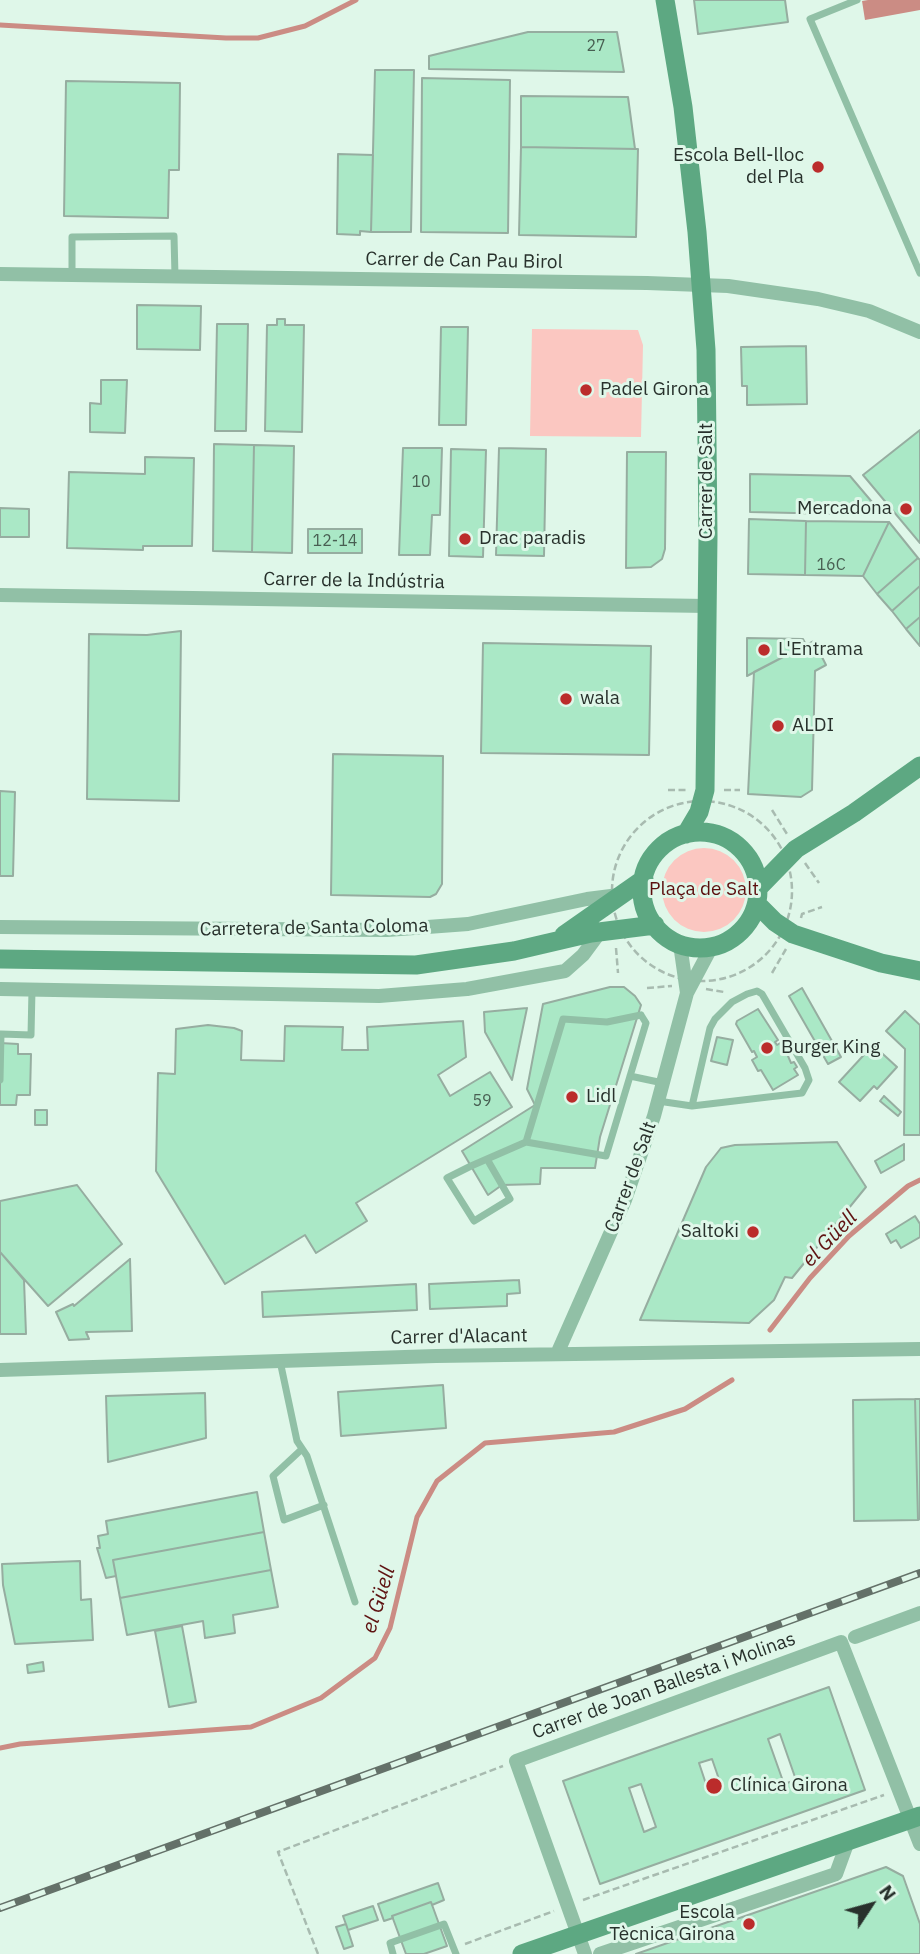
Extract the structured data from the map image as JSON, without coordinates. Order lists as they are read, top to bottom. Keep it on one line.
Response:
{"streets":{"street":["Carrer de Can Pau Birol","Carrer de Salt","Carrer de la Indústria","Carretera de Santa Coloma","Carrer d'Alacant","Carrer de Joan Ballesta i Molinas"]},"crossings":[["Carrer de Can Pau Birol","Carrer de Salt"],["Carrer de Salt","Carrer de la Indústria"],["Carrer de Salt","Carretera de Santa Coloma"],["Carrer de Salt","Carrer d'Alacant"]],"water":["el Güell"],"parks":["Plaça de Salt"],"places":["Escola Bell-lloc del Pla","Padel Girona","Mercadona","Drac paradis","L'Entrama","wala","ALDI","Burger King","Lidl","Saltoki","Clínica Girona","Escola Tècnica Girona"],"house_numbers":["27","10","12-14","16C","59"],"north":"top right"}
